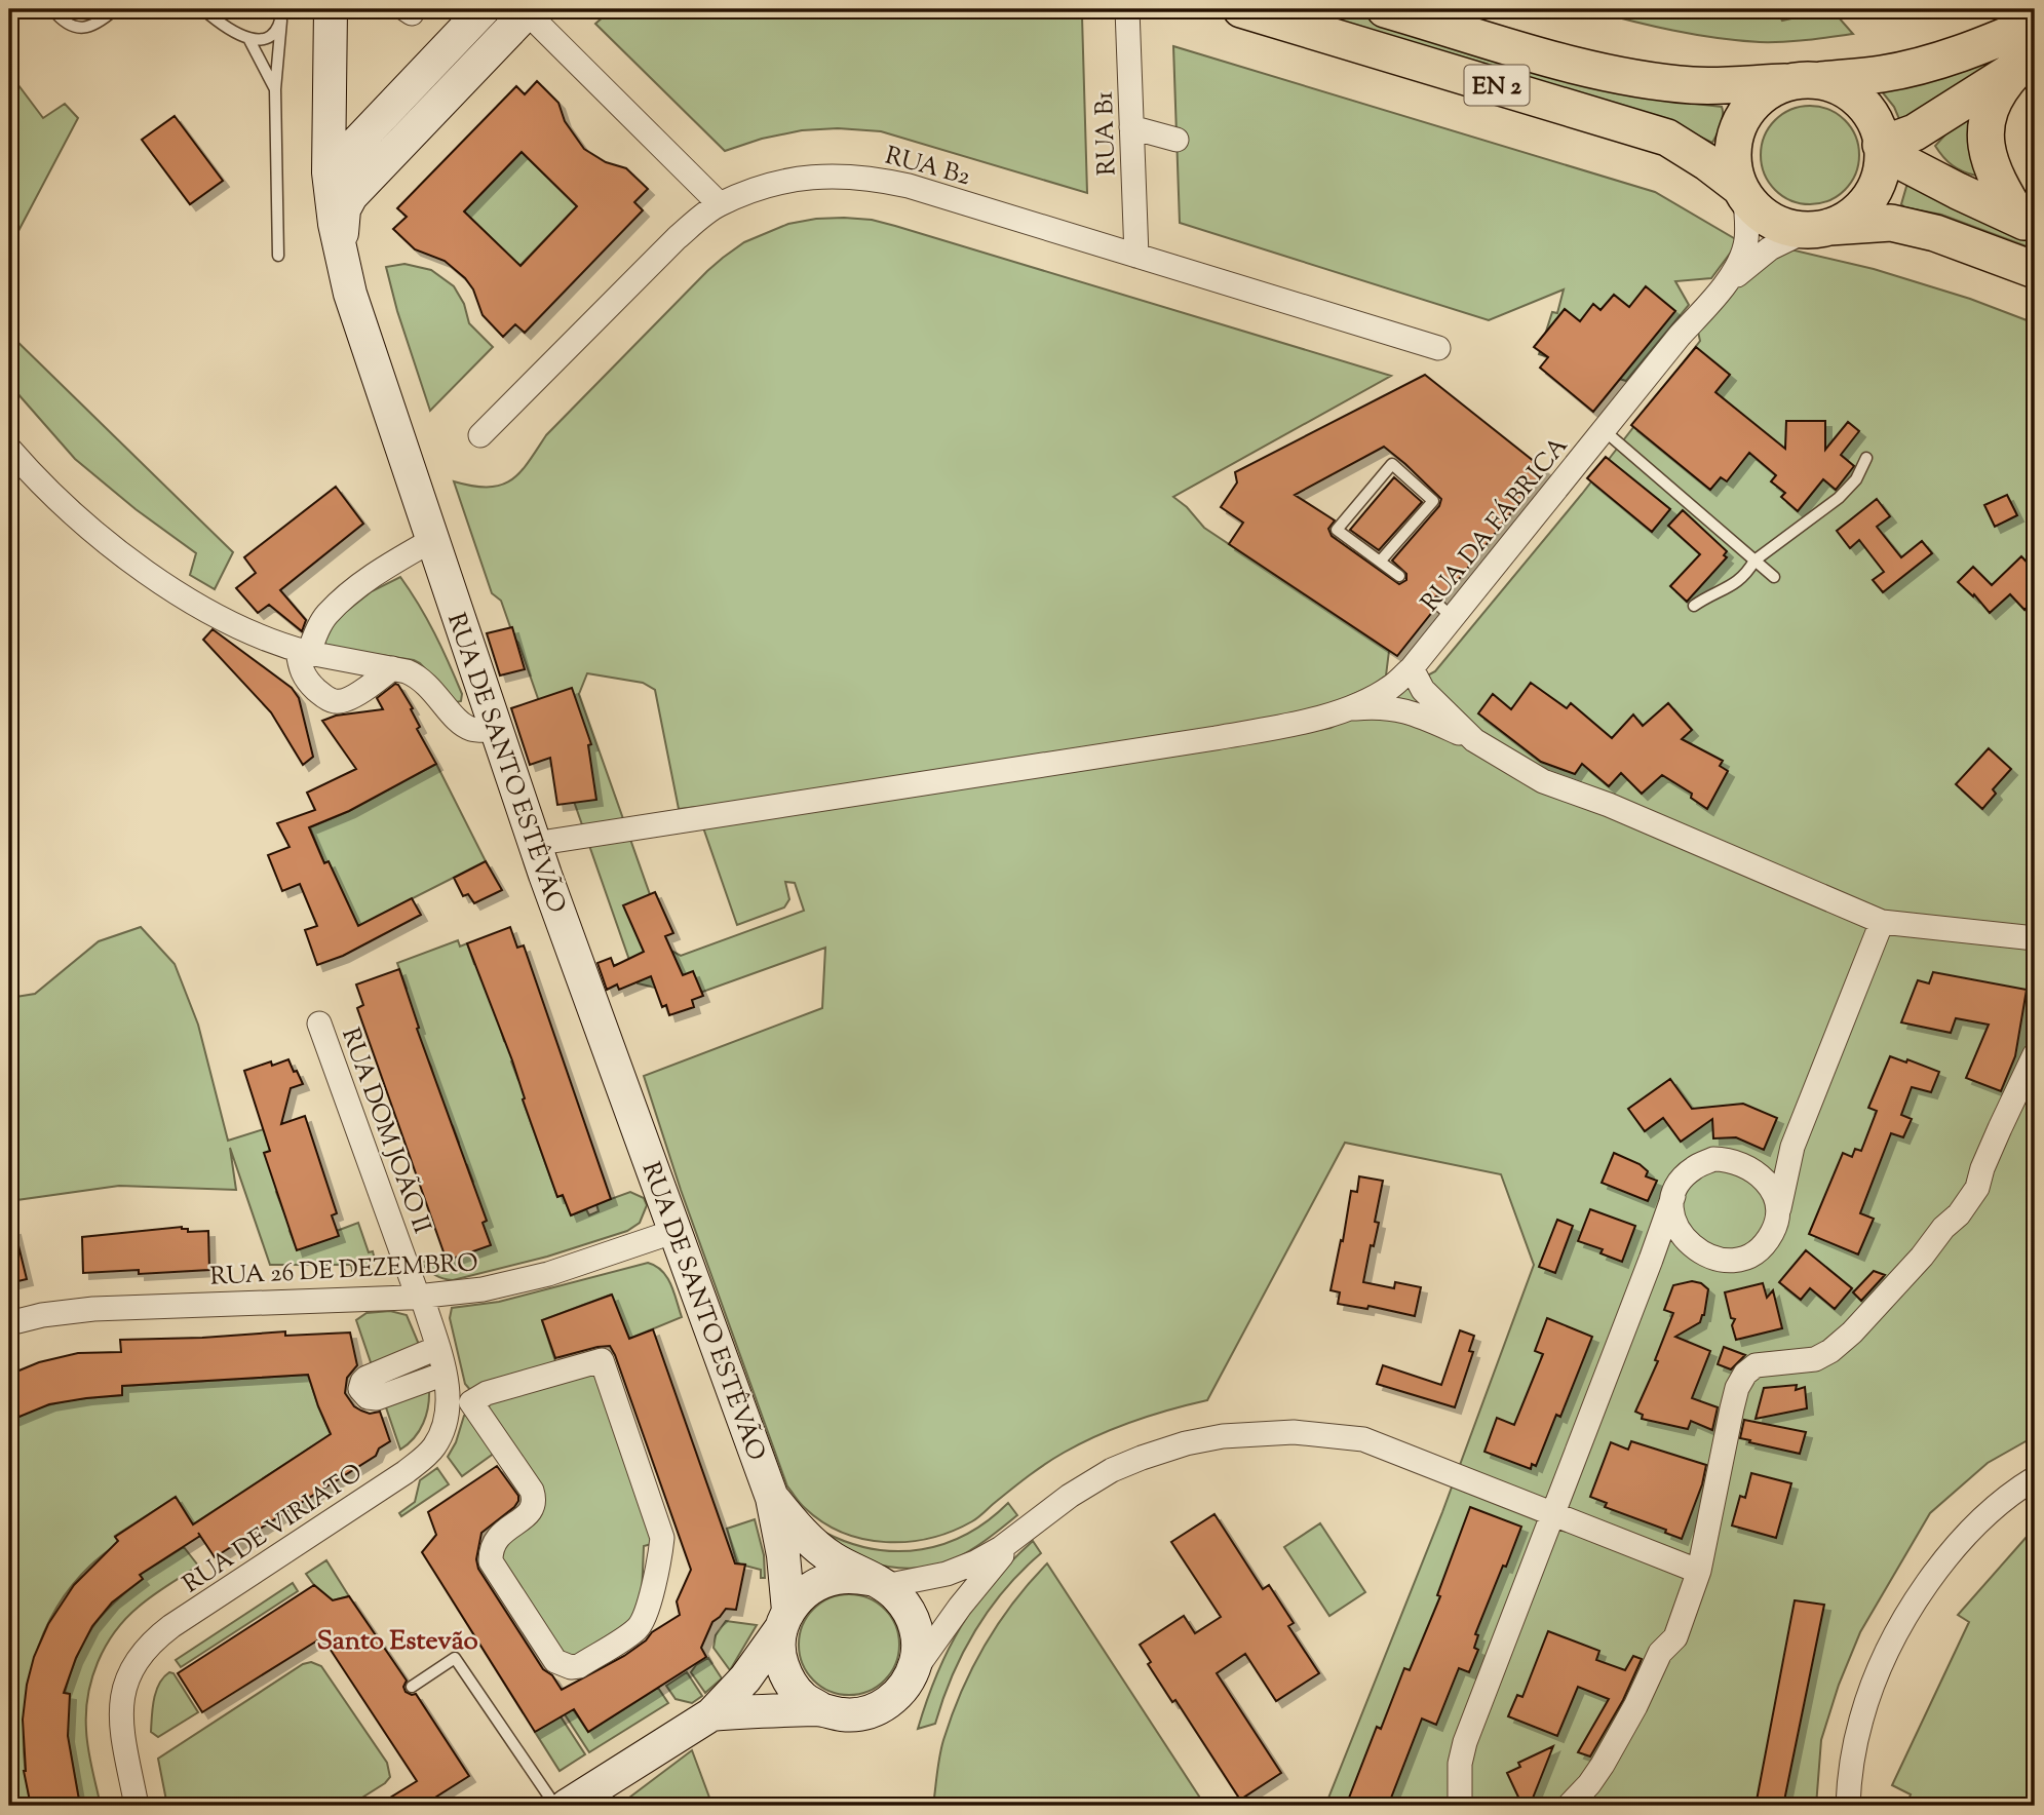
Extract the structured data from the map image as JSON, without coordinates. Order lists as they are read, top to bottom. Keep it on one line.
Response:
{"streets":{"main road":["EN 2"],"street":["RUA B1","RUA B2","RUA DA FÁBRICA","RUA DE SANTO ESTÊVÃO","RUA DOM JOÃO II","RUA 26 DE DEZEMBRO","RUA DE VIRIATO"]},"crossings":[["RUA B1","RUA B2"],["RUA DA FÁBRICA","RUA DE SANTO ESTÊVÃO"],["RUA DE SANTO ESTÊVÃO","RUA 26 DE DEZEMBRO"],["RUA DOM JOÃO II","RUA 26 DE DEZEMBRO"],["RUA DOM JOÃO II","RUA DE VIRIATO"],["RUA 26 DE DEZEMBRO","RUA DE VIRIATO"]],"districts":["Santo Estevão"]}
